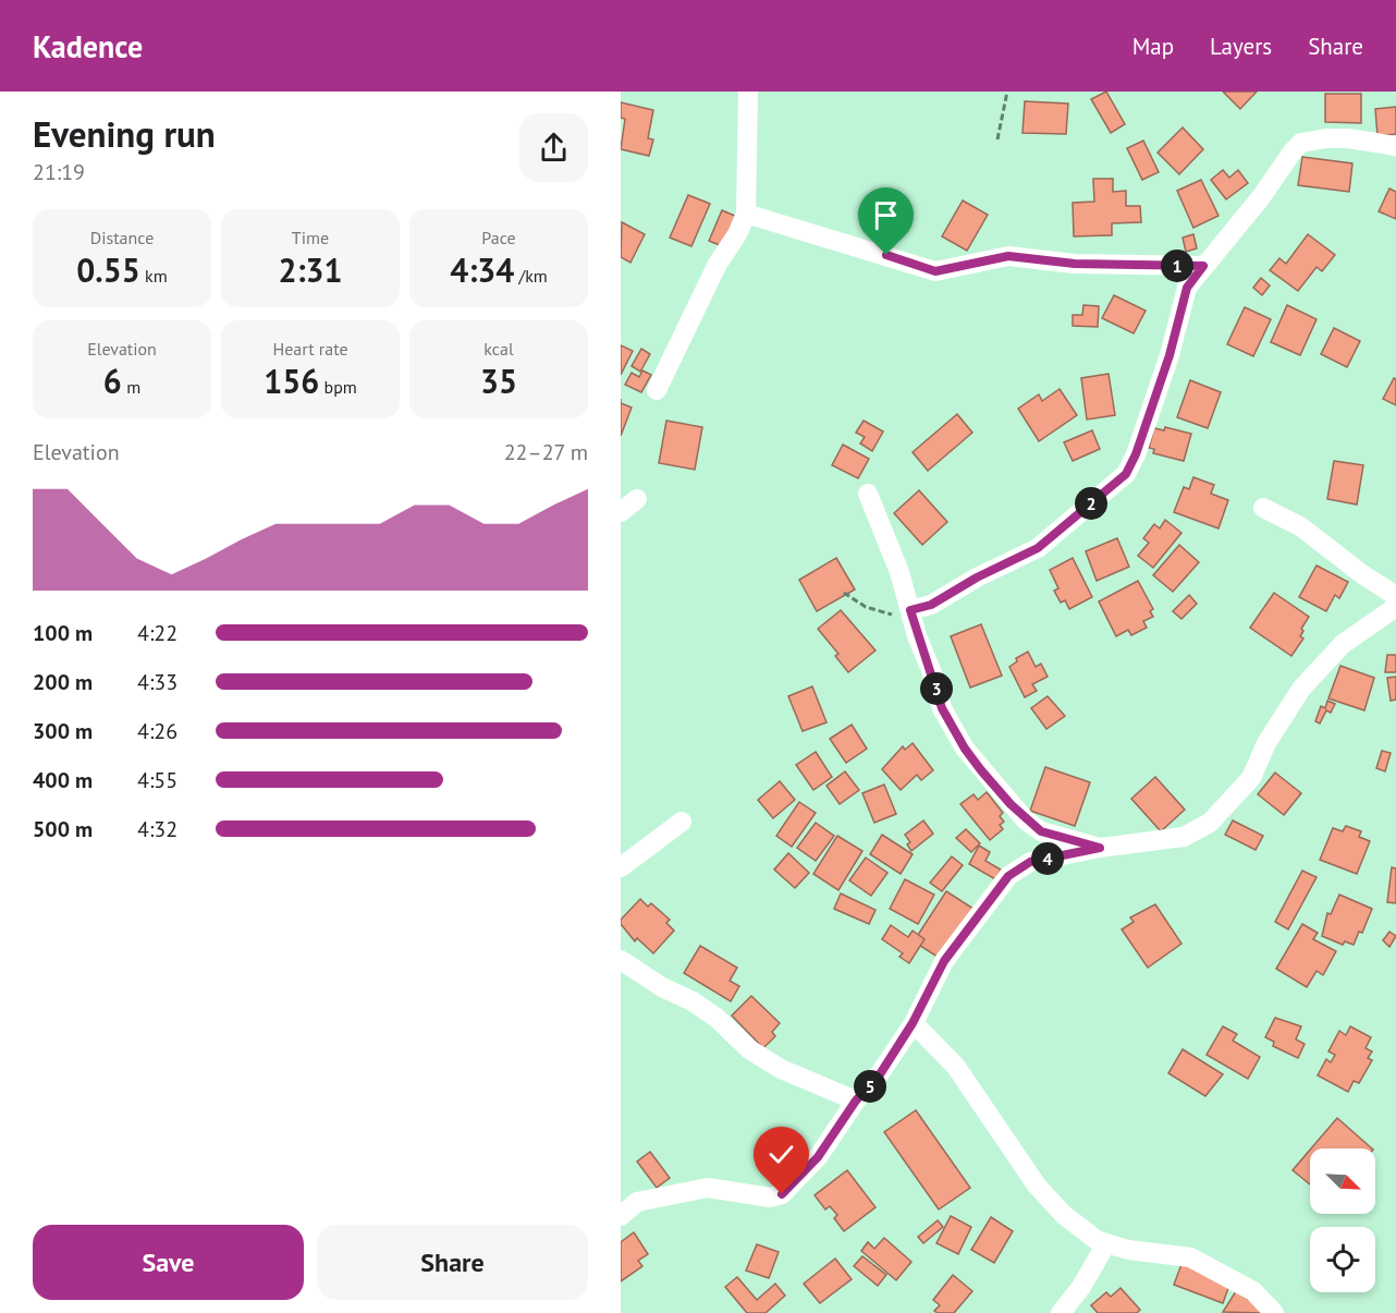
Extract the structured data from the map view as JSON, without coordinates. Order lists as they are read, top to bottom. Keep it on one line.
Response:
{"north":"bottom right","page":{"header":"Kadence","nav":["Map","Layers","Share"],"heading":["Evening run","21:19"],"stats":[["Distance","0.55 km"],["Time","2:31"],["Pace","4:34 /km"],["Elevation","6 m"],["Heart rate","156 bpm"],["kcal","35"]],"pins":["1","2","3","4","5"],"chart":["Elevation","22–27 m"],"list":[{"name":"100 m","note":"4:22"},{"name":"200 m","note":"4:33"},{"name":"300 m","note":"4:26"},{"name":"400 m","note":"4:55"},{"name":"500 m","note":"4:32"}],"buttons":["Save","Share"]}}
